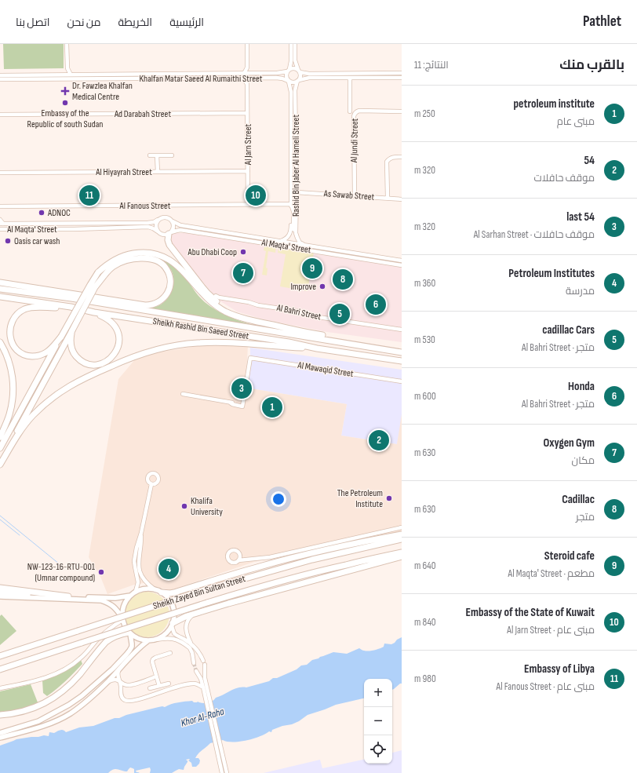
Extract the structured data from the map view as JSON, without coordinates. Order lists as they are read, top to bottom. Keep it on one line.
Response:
{"streets":{"highway":["Sheikh Rashid Bin Saeed Street","Sheikh Zayed Bin Sultan Street"],"street":["Khalfan Matar Saeed Al Rumaithi Street","Ad Darabah Street","Al Jundi Street","Al Jarn Street","Rashid Bin Jaber Al Hameli Street","Al Hiyayrah Street","As Sawab Street","Al Fanous Street","Al Maqta' Street","Al Bahri Street","Al Mawaqid Street"]},"crossings":[["Khalfan Matar Saeed Al Rumaithi Street","Rashid Bin Jaber Al Hameli Street"],["Ad Darabah Street","Al Jarn Street"],["Al Jundi Street","As Sawab Street"],["Al Jarn Street","Al Hiyayrah Street"],["Al Jarn Street","Al Fanous Street"],["Rashid Bin Jaber Al Hameli Street","As Sawab Street"],["Rashid Bin Jaber Al Hameli Street","Al Fanous Street"],["Rashid Bin Jaber Al Hameli Street","Al Maqta' Street"]],"water":["Khor Al-Raha"],"places":{"health":["Dr. Fawzlea Khalfan Medical Centre"],"other":["Embassy of the Republic of south Sudan","ADNOC","Oasis car wash","Abu Dhabi Coop","Improve","The Petroleum Institute","Khalifa University","NW-123-16-RTU-001 (Umnar compound)"]},"page":{"header":"Pathlet","nav":["الرئيسية","الخريطة","من نحن","اتصل بنا"],"heading":["بالقرب منك","النتائج: 11"],"list":[{"mark":"1","name":"petroleum institute","note":"مبنى عام","value":"250 m"},{"mark":"2","name":"54","note":"موقف حافلات","value":"320 m"},{"mark":"3","name":"54 last","note":"موقف حافلات · Al Sarhan Street","value":"320 m"},{"mark":"4","name":"Petroleum Institutes","note":"مدرسة","value":"360 m"},{"mark":"5","name":"cadillac Cars","note":"متجر · Al Bahri Street","value":"530 m"},{"mark":"6","name":"Honda","note":"متجر · Al Bahri Street","value":"600 m"},{"mark":"7","name":"Oxygen Gym","note":"مكان","value":"630 m"},{"mark":"8","name":"Cadillac","note":"متجر","value":"630 m"},{"mark":"9","name":"Steroid cafe","note":"مطعم · Al Maqta' Street","value":"640 m"},{"mark":"10","name":"Embassy of the State of Kuwait","note":"مبنى عام · Al Jarn Street","value":"840 m"},{"mark":"11","name":"Embassy of Libya","note":"مبنى عام · Al Fanous Street","value":"980 m"}],"pins":["10","11","9","7","8","6","5","3","1","2","4"],"map_buttons":["+","−"]}}
